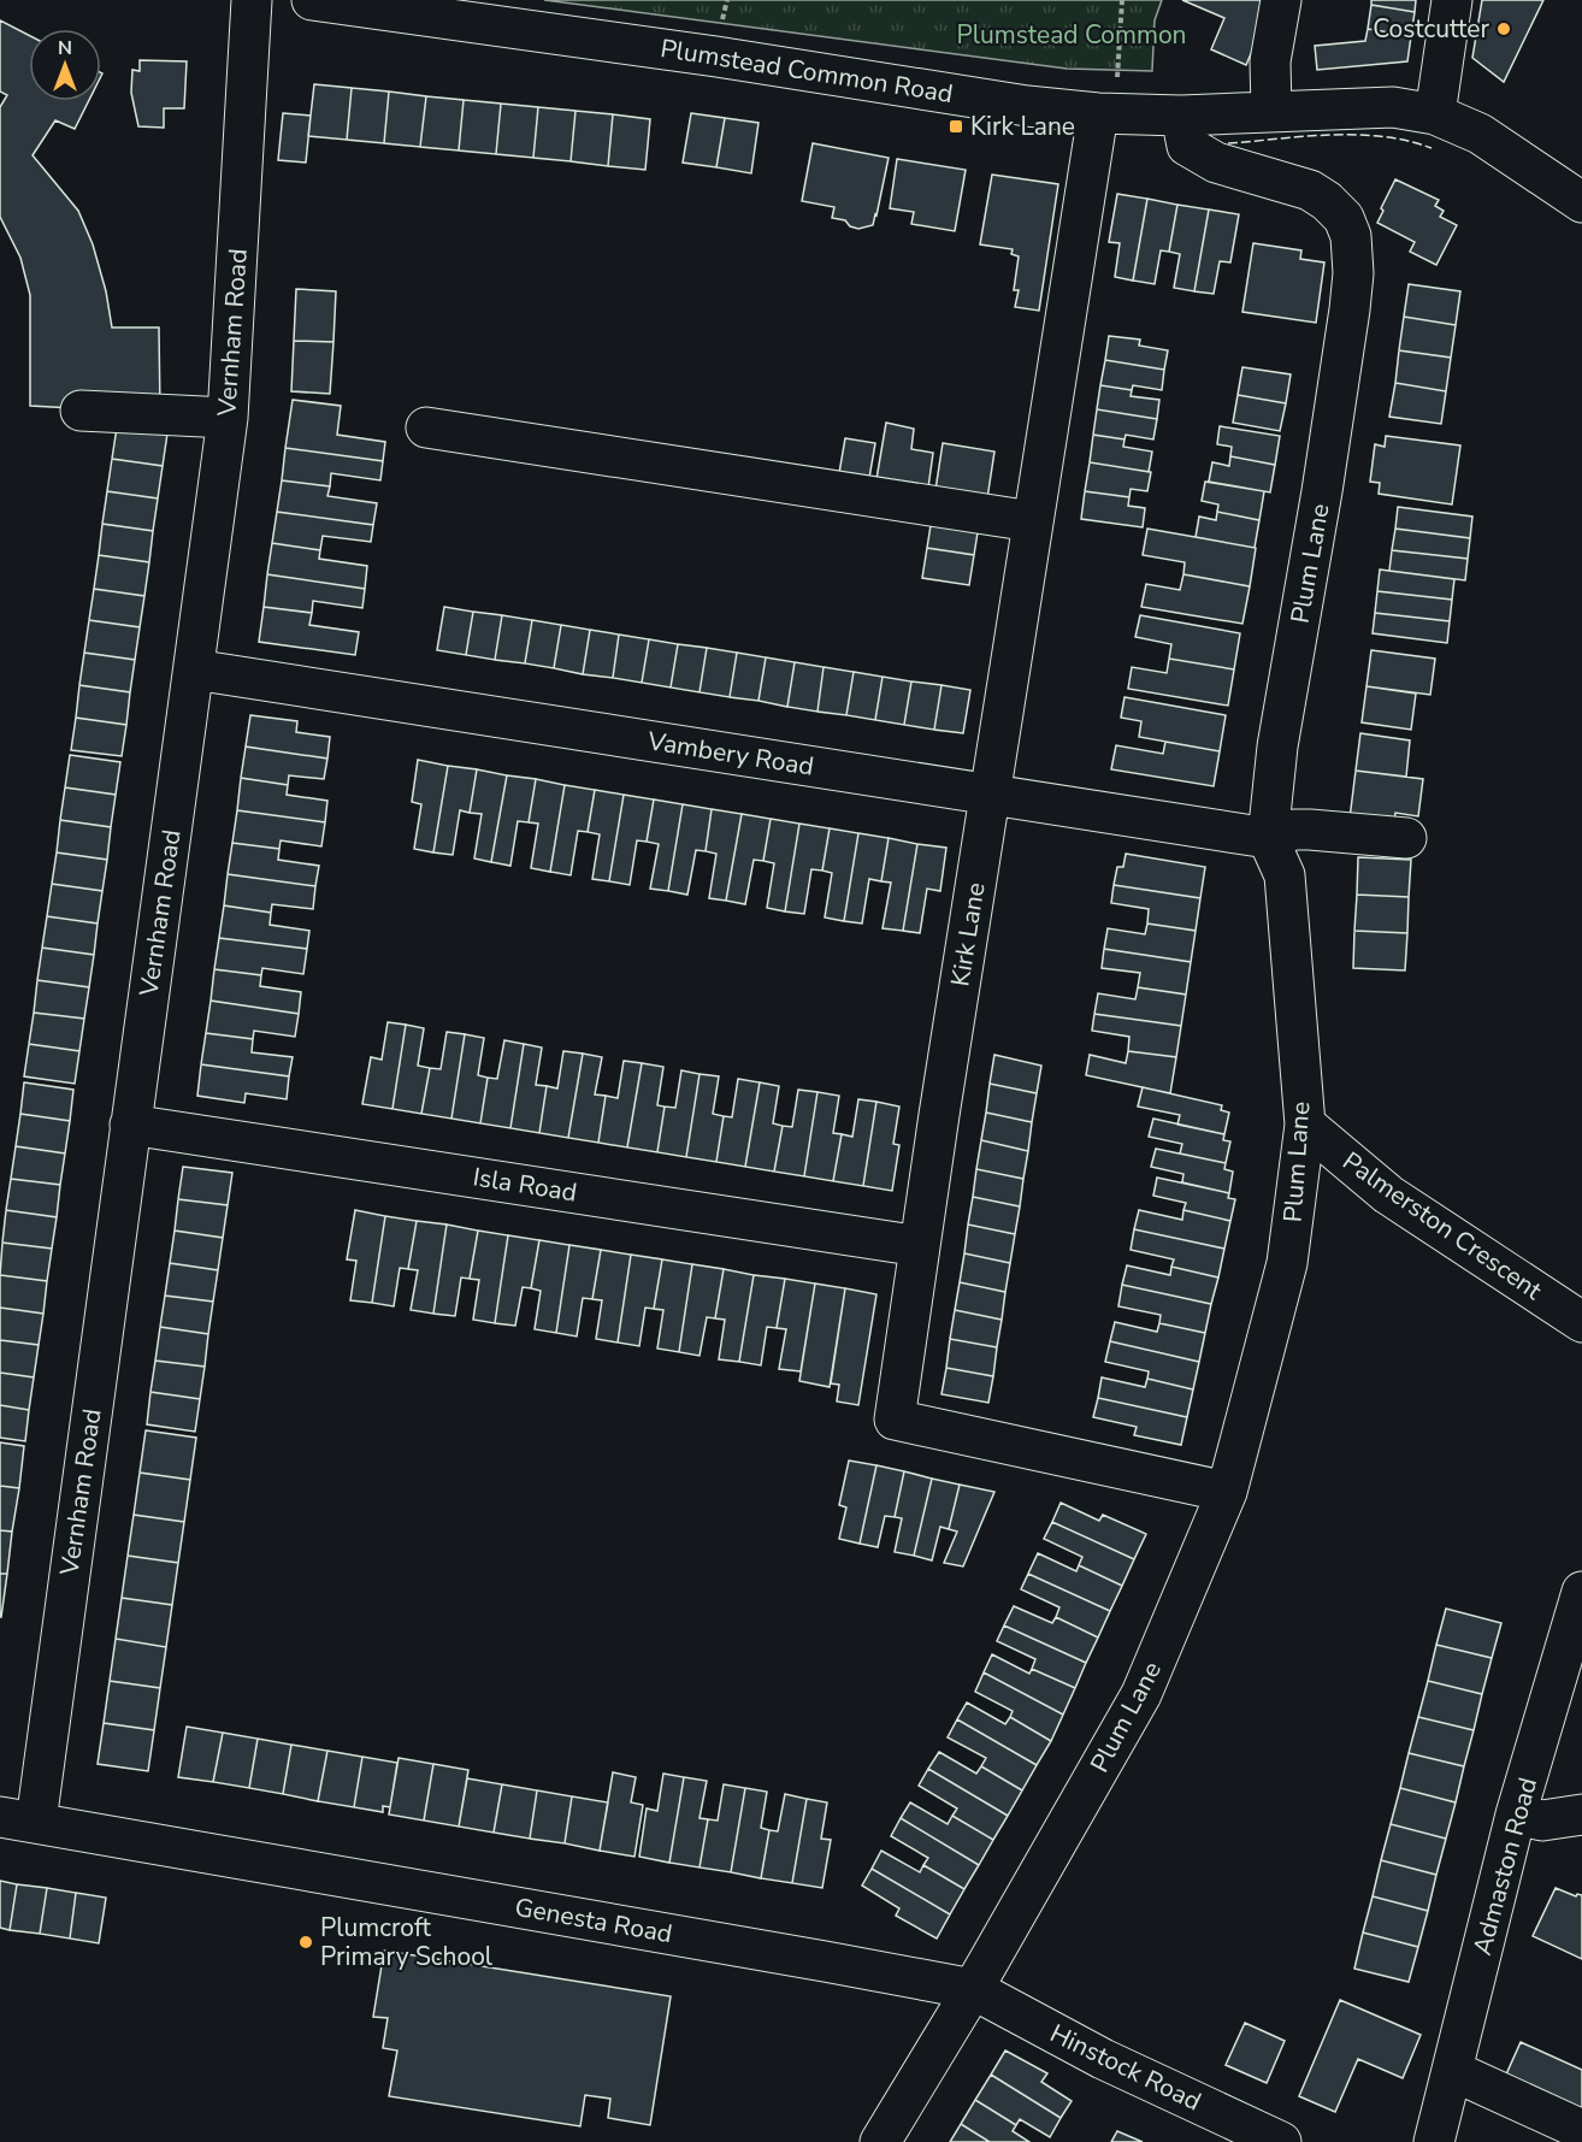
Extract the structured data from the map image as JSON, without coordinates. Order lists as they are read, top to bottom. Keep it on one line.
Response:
{"streets":{"street":["Plumstead Common Road","Vernham Road","Plum Lane","Vambery Road","Kirk Lane","Isla Road","Palmerston Crescent","Admaston Road","Genesta Road","Hinstock Road"]},"crossings":[["Plumstead Common Road","Plum Lane"],["Plumstead Common Road","Kirk Lane"],["Vernham Road","Vambery Road"],["Vernham Road","Isla Road"],["Vernham Road","Genesta Road"],["Plum Lane","Vambery Road"],["Plum Lane","Kirk Lane"],["Plum Lane","Palmerston Crescent"],["Plum Lane","Genesta Road"],["Plum Lane","Hinstock Road"],["Vambery Road","Kirk Lane"],["Kirk Lane","Isla Road"],["Genesta Road","Hinstock Road"]],"parks":["Plumstead Common"],"places":{"other":["Costcutter","Plumcroft Primary School"],"transit":["Kirk Lane"]},"north":"top"}
